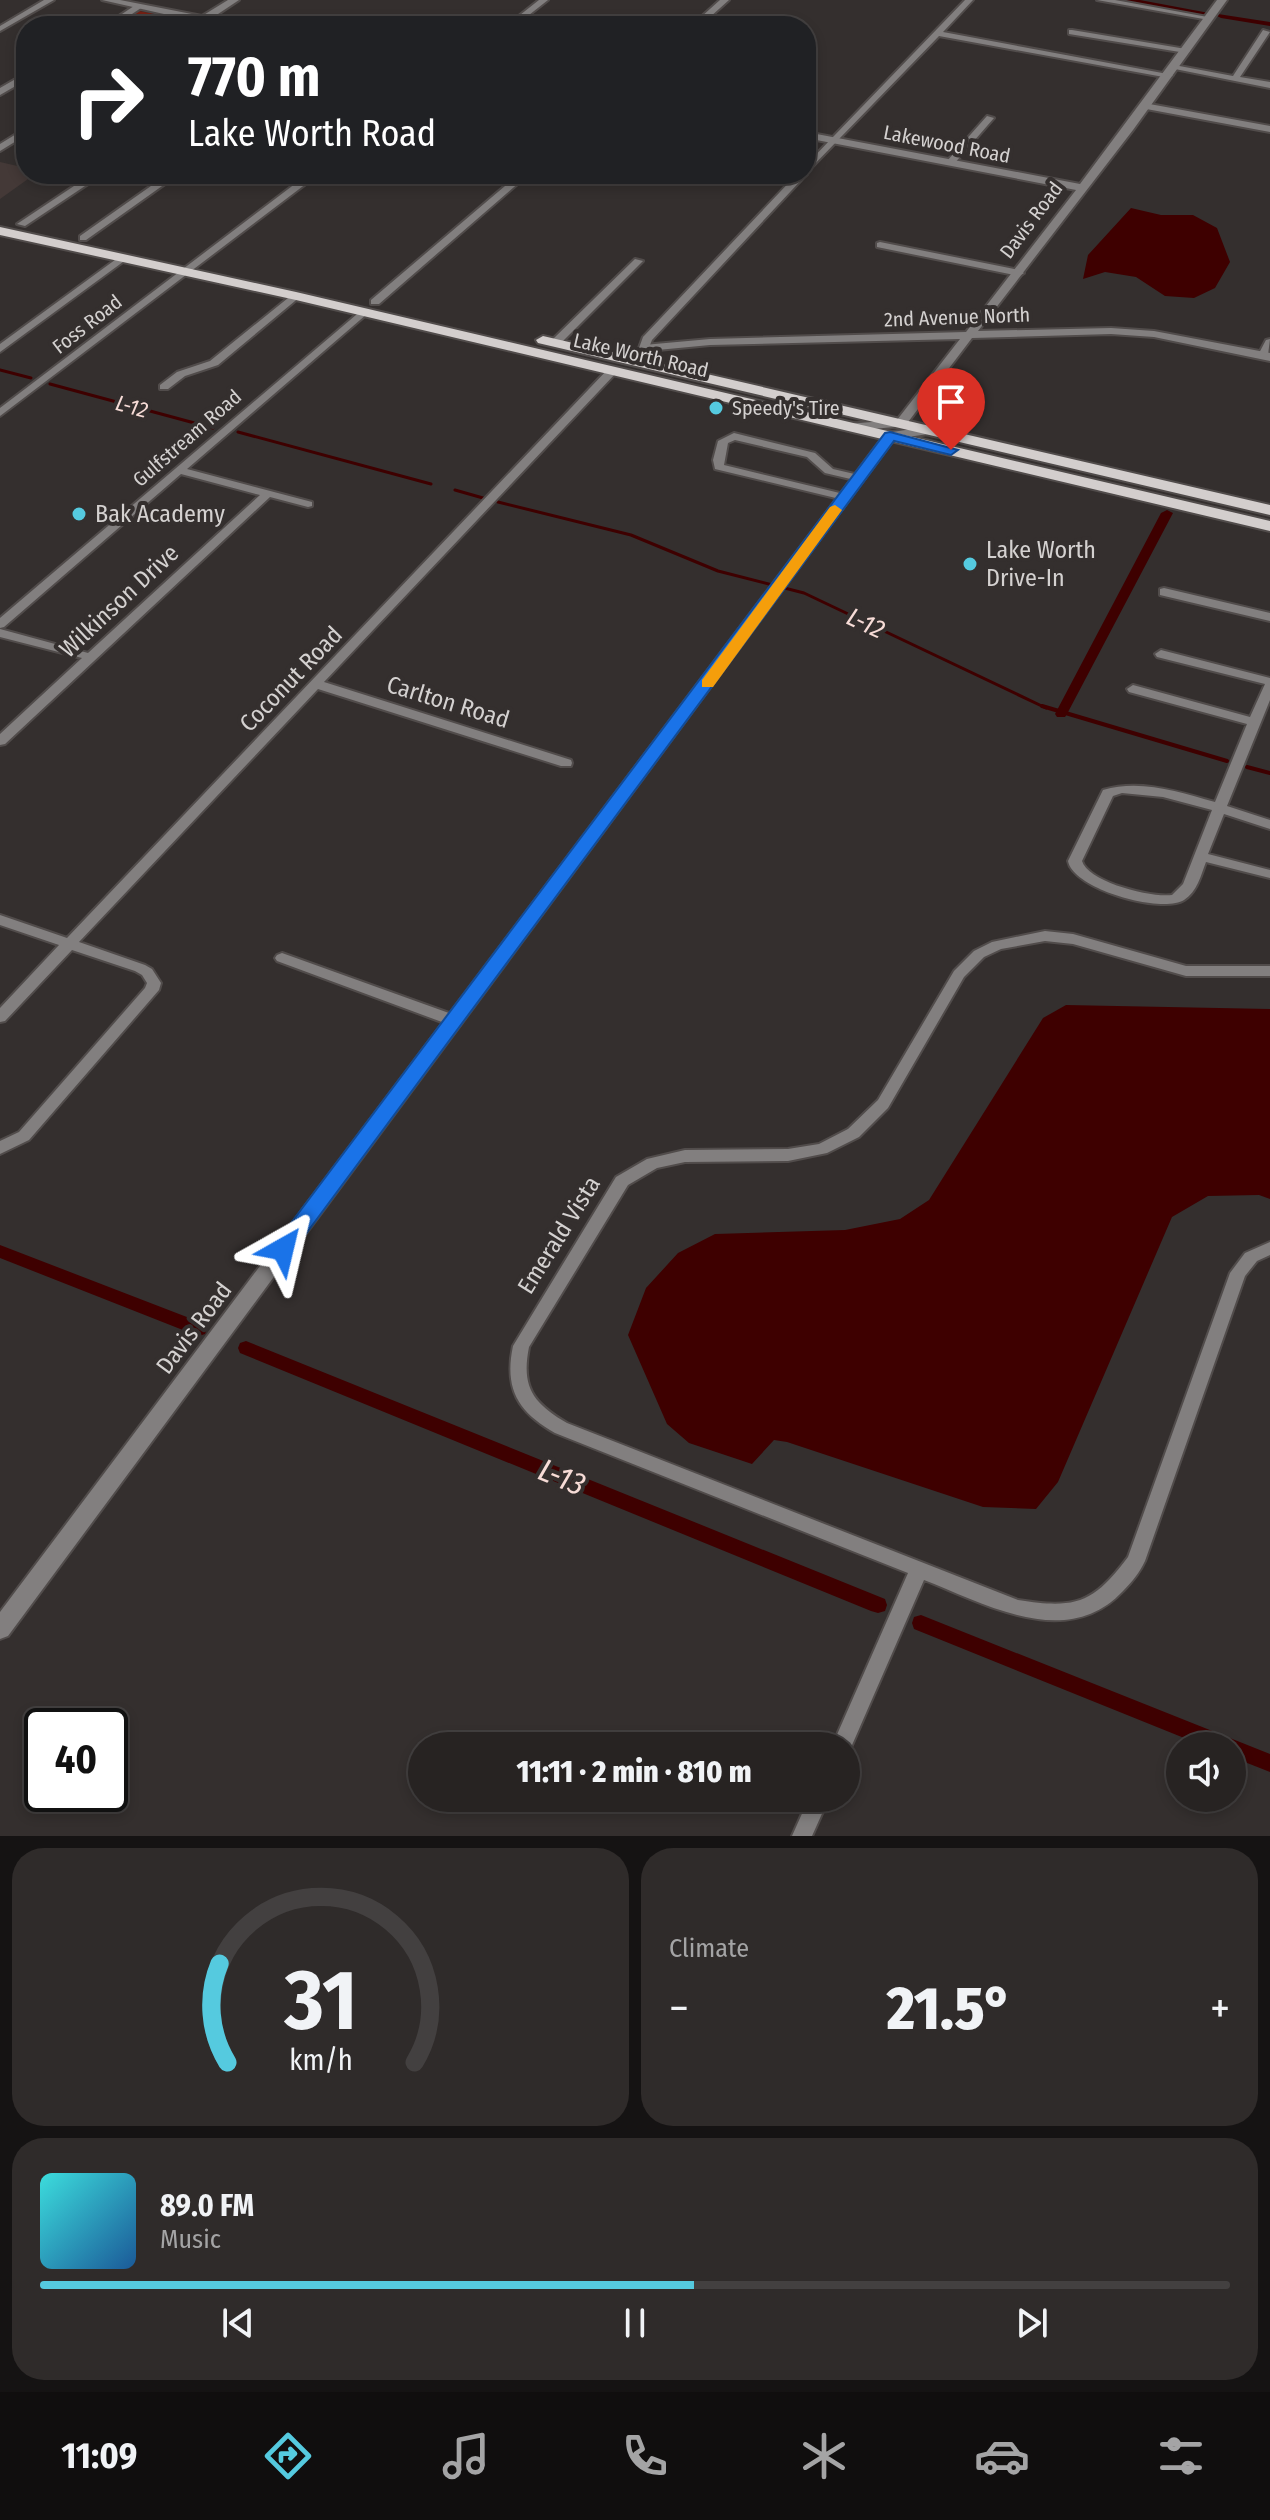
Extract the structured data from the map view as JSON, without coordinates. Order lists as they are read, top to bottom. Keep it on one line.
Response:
{"streets":{"main road":["Lake Worth Road"],"street":["Lakewood Road","Davis Road","2nd Avenue North","Foss Road","Gulfstream Road","Wilkinson Drive","Coconut Road","Carlton Road","Emerald Vista"]},"crossings":[["Lakewood Road","Davis Road"],["Lakewood Road","Coconut Road"],["Davis Road","2nd Avenue North"],["Davis Road","Lake Worth Road"],["2nd Avenue North","Coconut Road"],["Foss Road","Lake Worth Road"],["Lake Worth Road","Gulfstream Road"],["Lake Worth Road","Coconut Road"],["Coconut Road","Carlton Road"]],"water":["L-12","L-13"],"places":["Speedy's Tire","Bak Academy","Lake Worth Drive-In"],"page":{"turn":["770 m","Lake Worth Road"],"limit":"40","trip":"11:11 · 2 min · 810 m","tile":"Climate","heat":["−","21.5°","+"],"song":["89.0 FM","Music"],"tabs":"11:09","gauge":["31","km/h"]}}
